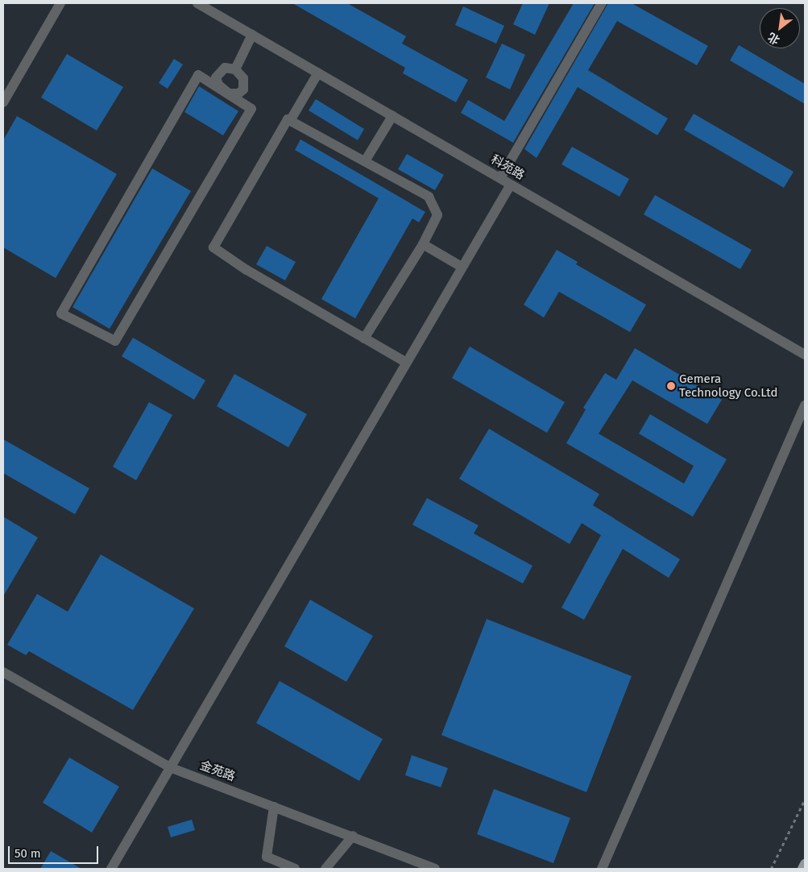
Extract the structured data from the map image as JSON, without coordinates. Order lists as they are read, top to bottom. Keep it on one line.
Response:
{"streets":{"street":["科苑路","金苑路"]},"places":["Gemera Technology Co.Ltd"],"scale_bar":"50 m","north":"bottom left"}
